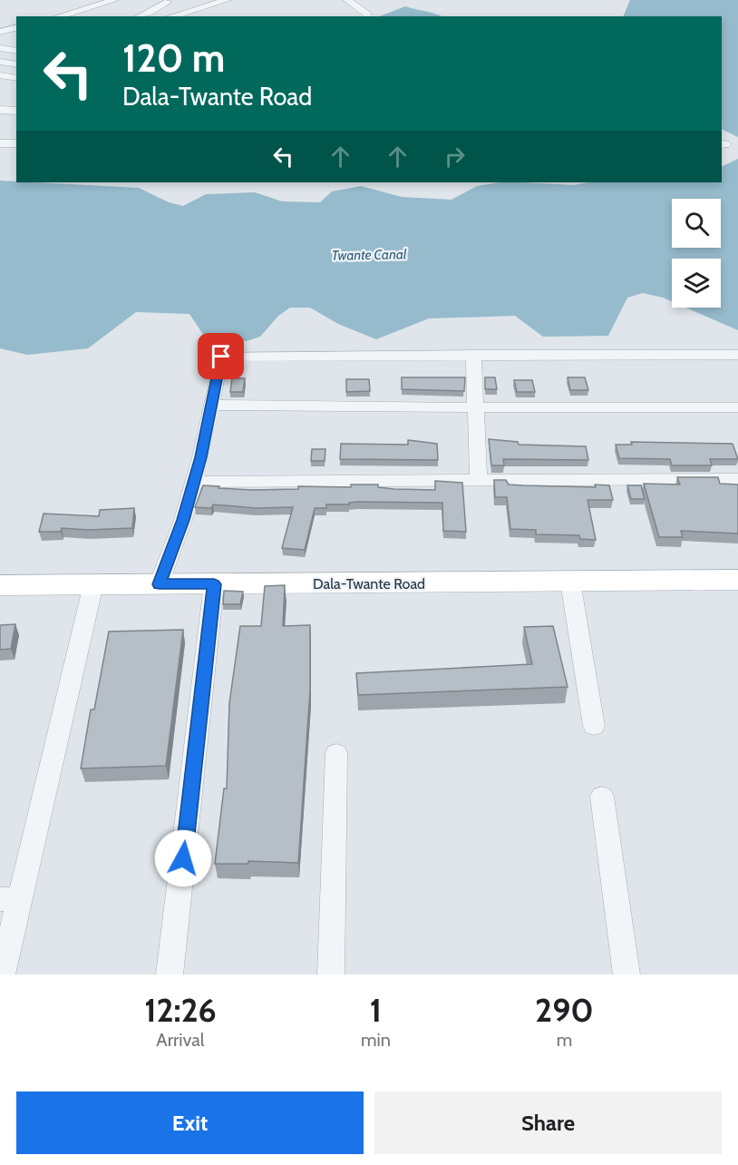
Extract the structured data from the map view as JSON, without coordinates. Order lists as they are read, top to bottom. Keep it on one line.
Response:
{"streets":{"main road":["Dala-Twante Road"]},"water":["Twante Canal"],"page":{"turn":["120 m","Dala-Twante Road"],"eta":["12:26","Arrival","1","min","290","m"],"buttons":["Exit","Share"]}}
